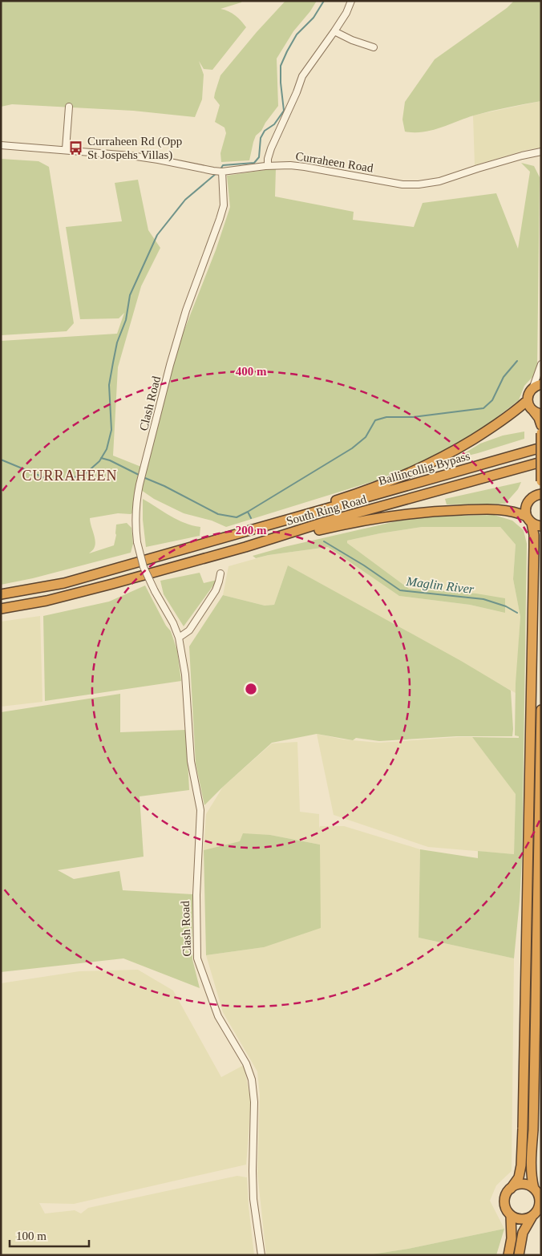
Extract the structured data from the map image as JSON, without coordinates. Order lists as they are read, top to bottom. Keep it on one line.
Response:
{"streets":{"highway":["Ballincollig Bypass","South Ring Road"],"street":["Curraheen Road","Clash Road"]},"crossings":[["Curraheen Road","Clash Road"]],"districts":["CURRAHEEN"],"water":["Maglin River"],"places":{"bus stop":["Curraheen Rd (Opp St Jospehs Villas)"]},"scale_bar":"100 m","rings":["400 m","200 m"]}
